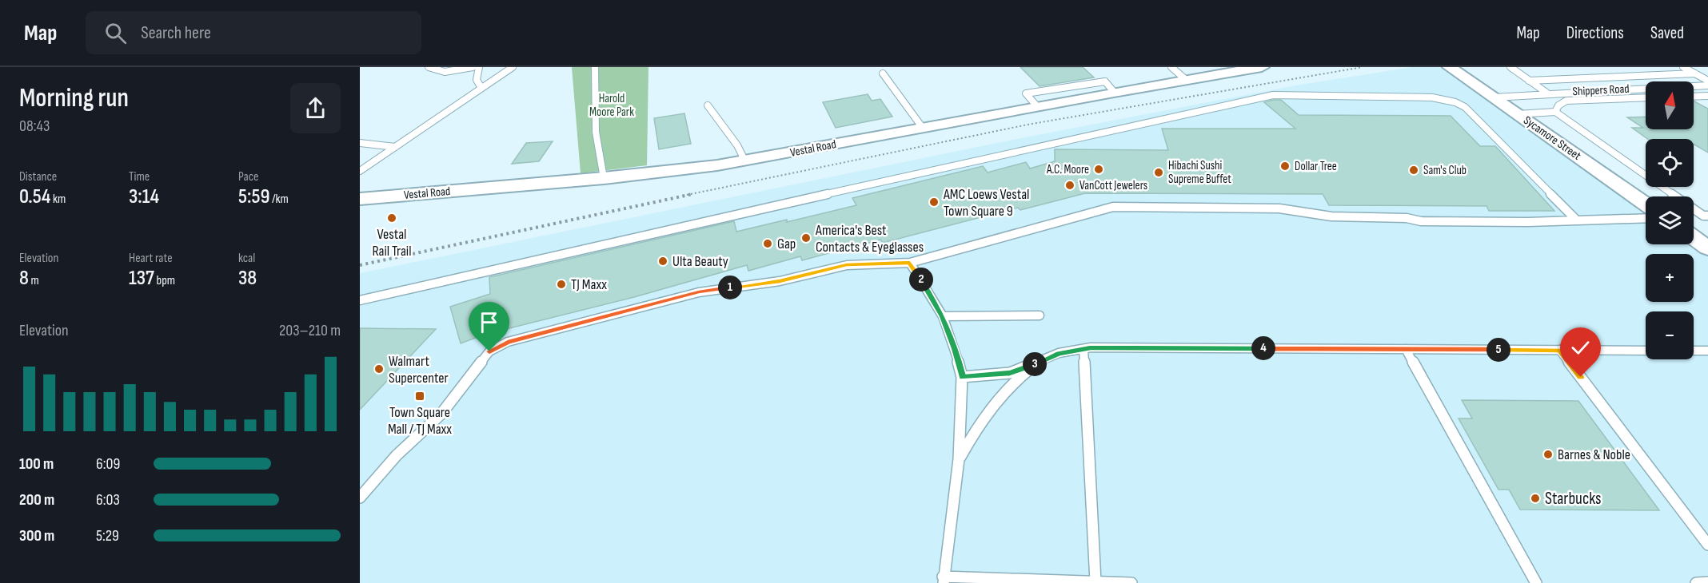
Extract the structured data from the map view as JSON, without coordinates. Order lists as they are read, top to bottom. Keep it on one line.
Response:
{"streets":{"street":["Sycamore Street","Vestal Road"],"lane":["Shippers Road"]},"crossings":[["Shippers Road","Sycamore Street"]],"parks":["Harold Moore Park"],"places":{"other":["Dollar Tree","A.C. Moore","Sam's Club","Hibachi Sushi Supreme Buffet","VanCott Jewelers","AMC Loews Vestal Town Square 9","Vestal Rail Trail","America's Best Contacts & Eyeglasses","Gap","Ulta Beauty","TJ Maxx","Walmart Supercenter","Barnes & Noble","Starbucks"],"transit":["Town Square Mall / TJ Maxx"]},"north":"top","page":{"header":"Map","search":"Search here","nav":["Map","Directions","Saved"],"heading":["Morning run","08:43"],"map_buttons":["+","−"],"stats":[["Distance","0.54 km"],["Time","3:14"],["Pace","5:59 /km"],["Elevation","8 m"],["Heart rate","137 bpm"],["kcal","38"]],"pins":["2","1","4","5","3"],"chart":["Elevation","203–210 m"],"list":[{"name":"100 m","note":"6:09"},{"name":"200 m","note":"6:03"},{"name":"300 m","note":"5:29"}]}}
